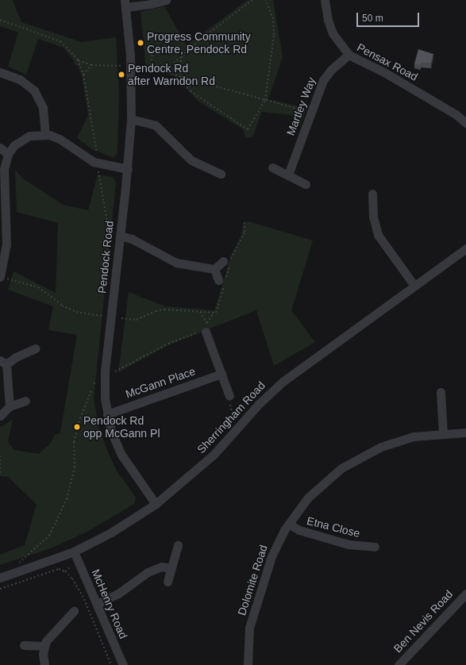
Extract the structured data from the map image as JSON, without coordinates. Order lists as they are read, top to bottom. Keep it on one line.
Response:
{"streets":{"street":["Pensax Road","Martley Way","Pendock Road","McGann Place","Sherringham Road","Etna Close","Dolomite Road","McHenry Road","Ben Nevis Road"]},"crossings":[["Pensax Road","Martley Way"],["Pendock Road","McGann Place"],["Pendock Road","Sherringham Road"],["Sherringham Road","McHenry Road"],["Etna Close","Dolomite Road"]],"places":["Progress Community Centre, Pendock Rd","Pendock Rd after Warndon Rd","Pendock Rd opp McGann Pl"],"scale_bar":"50 m"}
